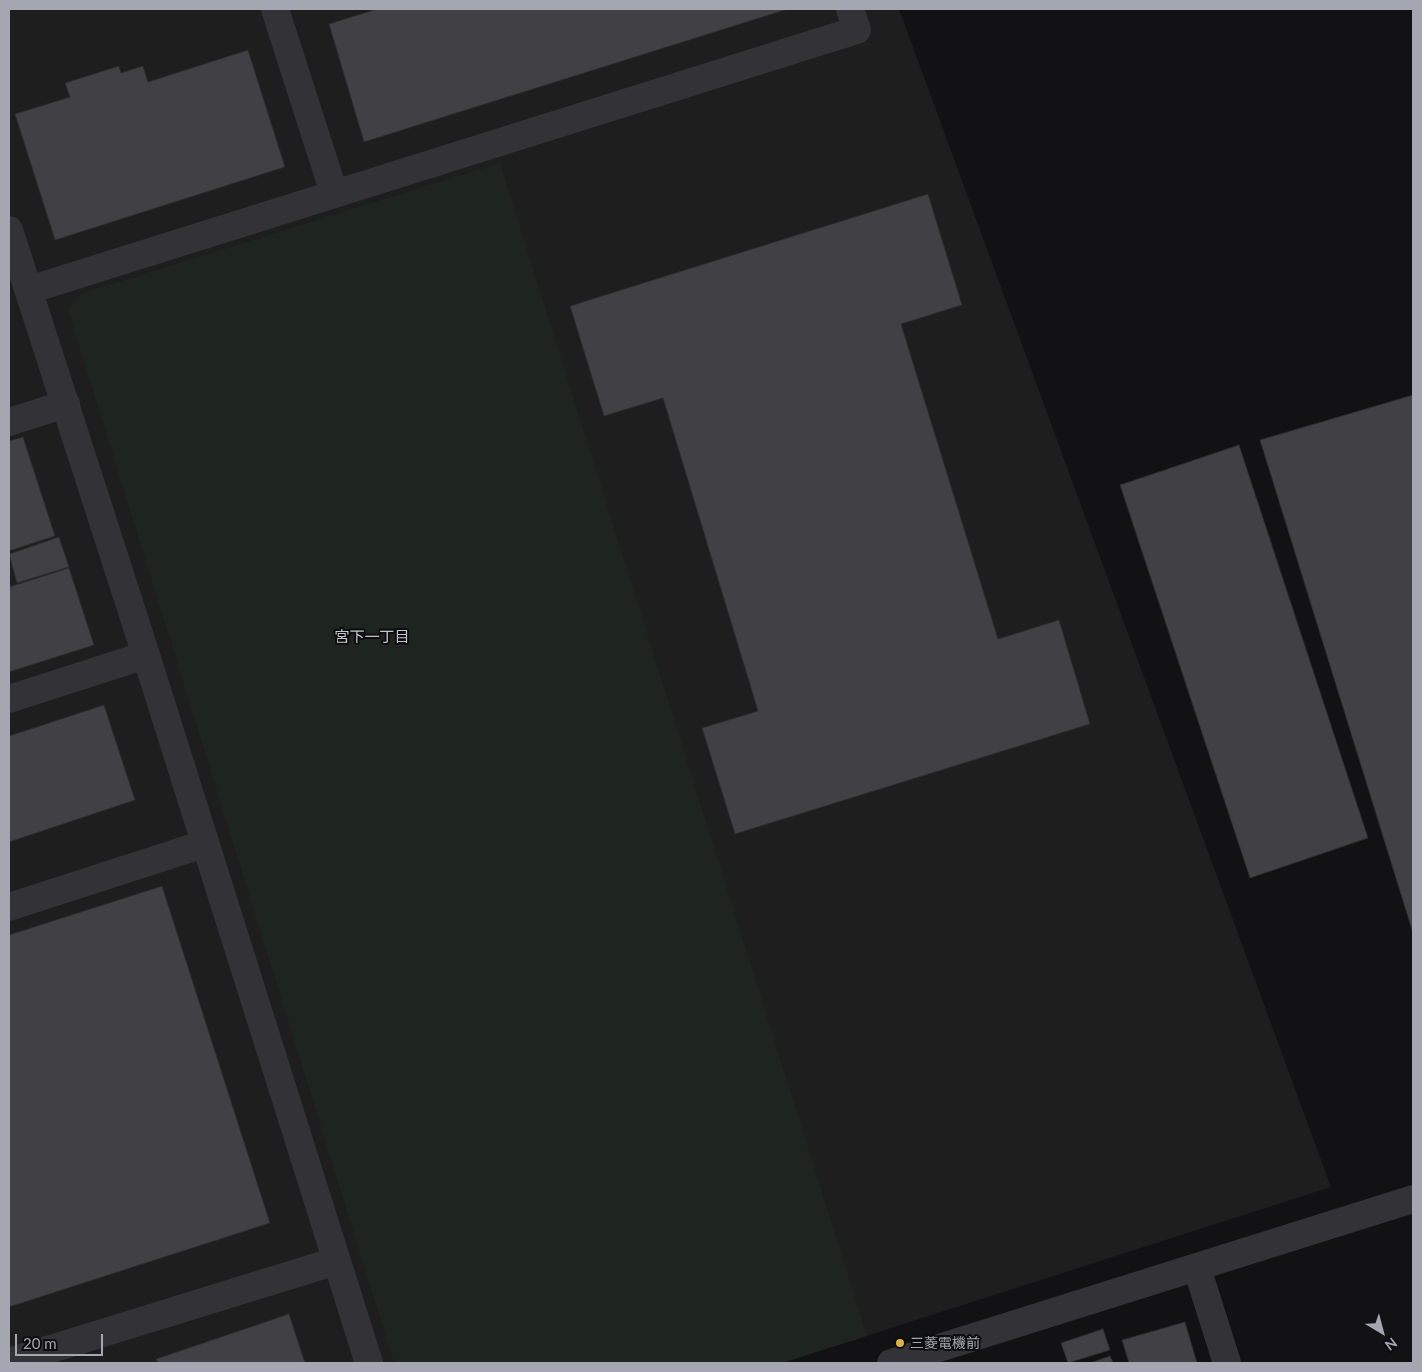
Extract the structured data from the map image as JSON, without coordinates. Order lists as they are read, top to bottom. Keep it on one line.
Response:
{"districts":["宮下一丁目"],"places":["三菱電機前"],"scale_bar":"20 m","north":"bottom right"}
